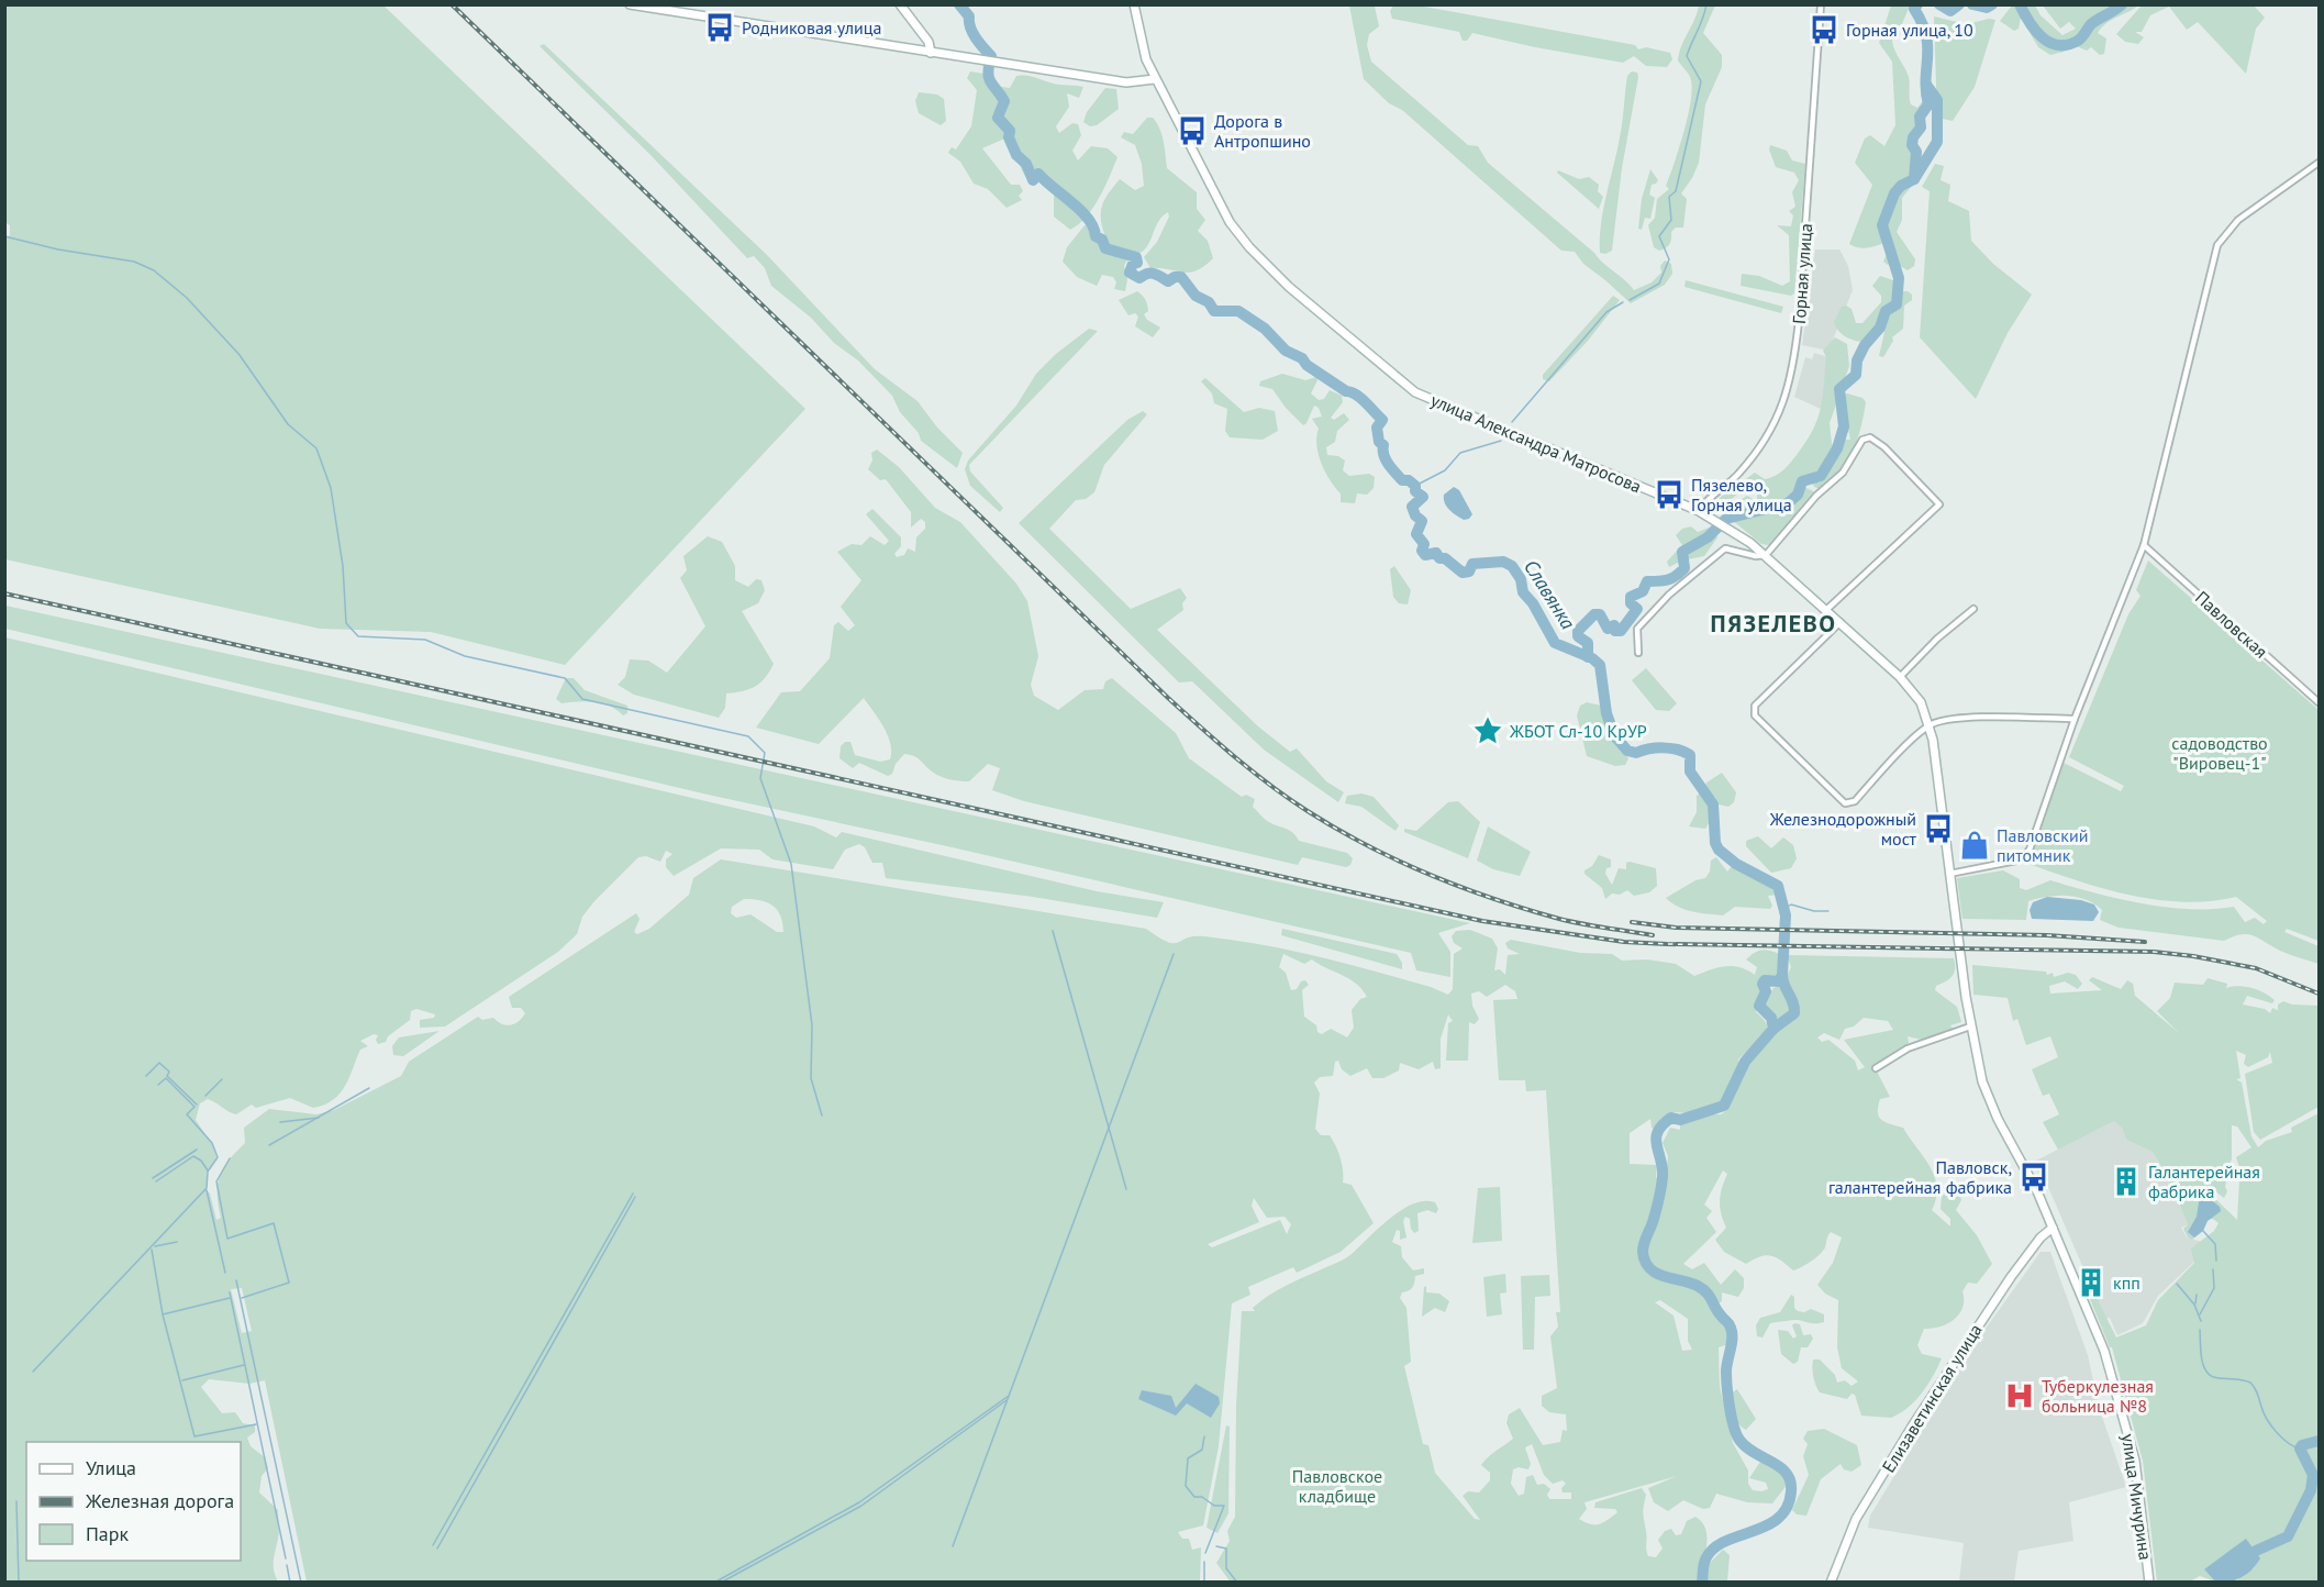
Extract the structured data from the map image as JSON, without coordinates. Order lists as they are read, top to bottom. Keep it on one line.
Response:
{"streets":{"main road":["улица Александра Матросова","Елизаветинская улица","улица Мичурина"],"street":["Горная улица","Павловская"]},"crossings":[["Горная улица","улица Александра Матросова"],["улица Александра Матросова","Елизаветинская улица"],["улица Александра Матросова","улица Мичурина"],["Елизаветинская улица","улица Мичурина"]],"districts":["ПЯЗЕЛЕВО"],"water":["Славянка"],"parks":["садоводство \"Вировец-1\"","Павловское кладбище"],"places":{"bus stop":["Родниковая улица","Горная улица, 10","Дорога в Антропшино","Пязелево, Горная улица","Железнодорожный мост","Павловск, галантерейная фабрика"],"place":["ЖБОТ Сл-10 КрУР"],"shop":["Павловский питомник"],"building":["Галантерейная фабрика","кпп"],"hospital":["Туберкулезная больница №8"]},"legend":["Улица","Железная дорога","Парк"]}
